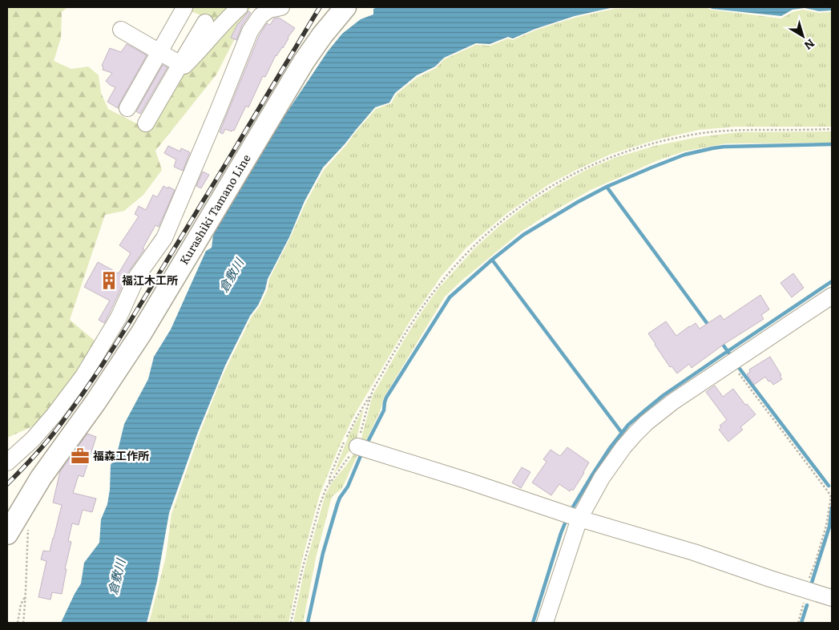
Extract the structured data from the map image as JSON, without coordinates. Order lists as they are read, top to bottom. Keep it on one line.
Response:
{"streets":{"main road":["Kurashiki Tamano Line"]},"water":["倉敷川"],"places":{"building":["福江木工所"],"office":["福森工作所"]},"north":"bottom right"}
